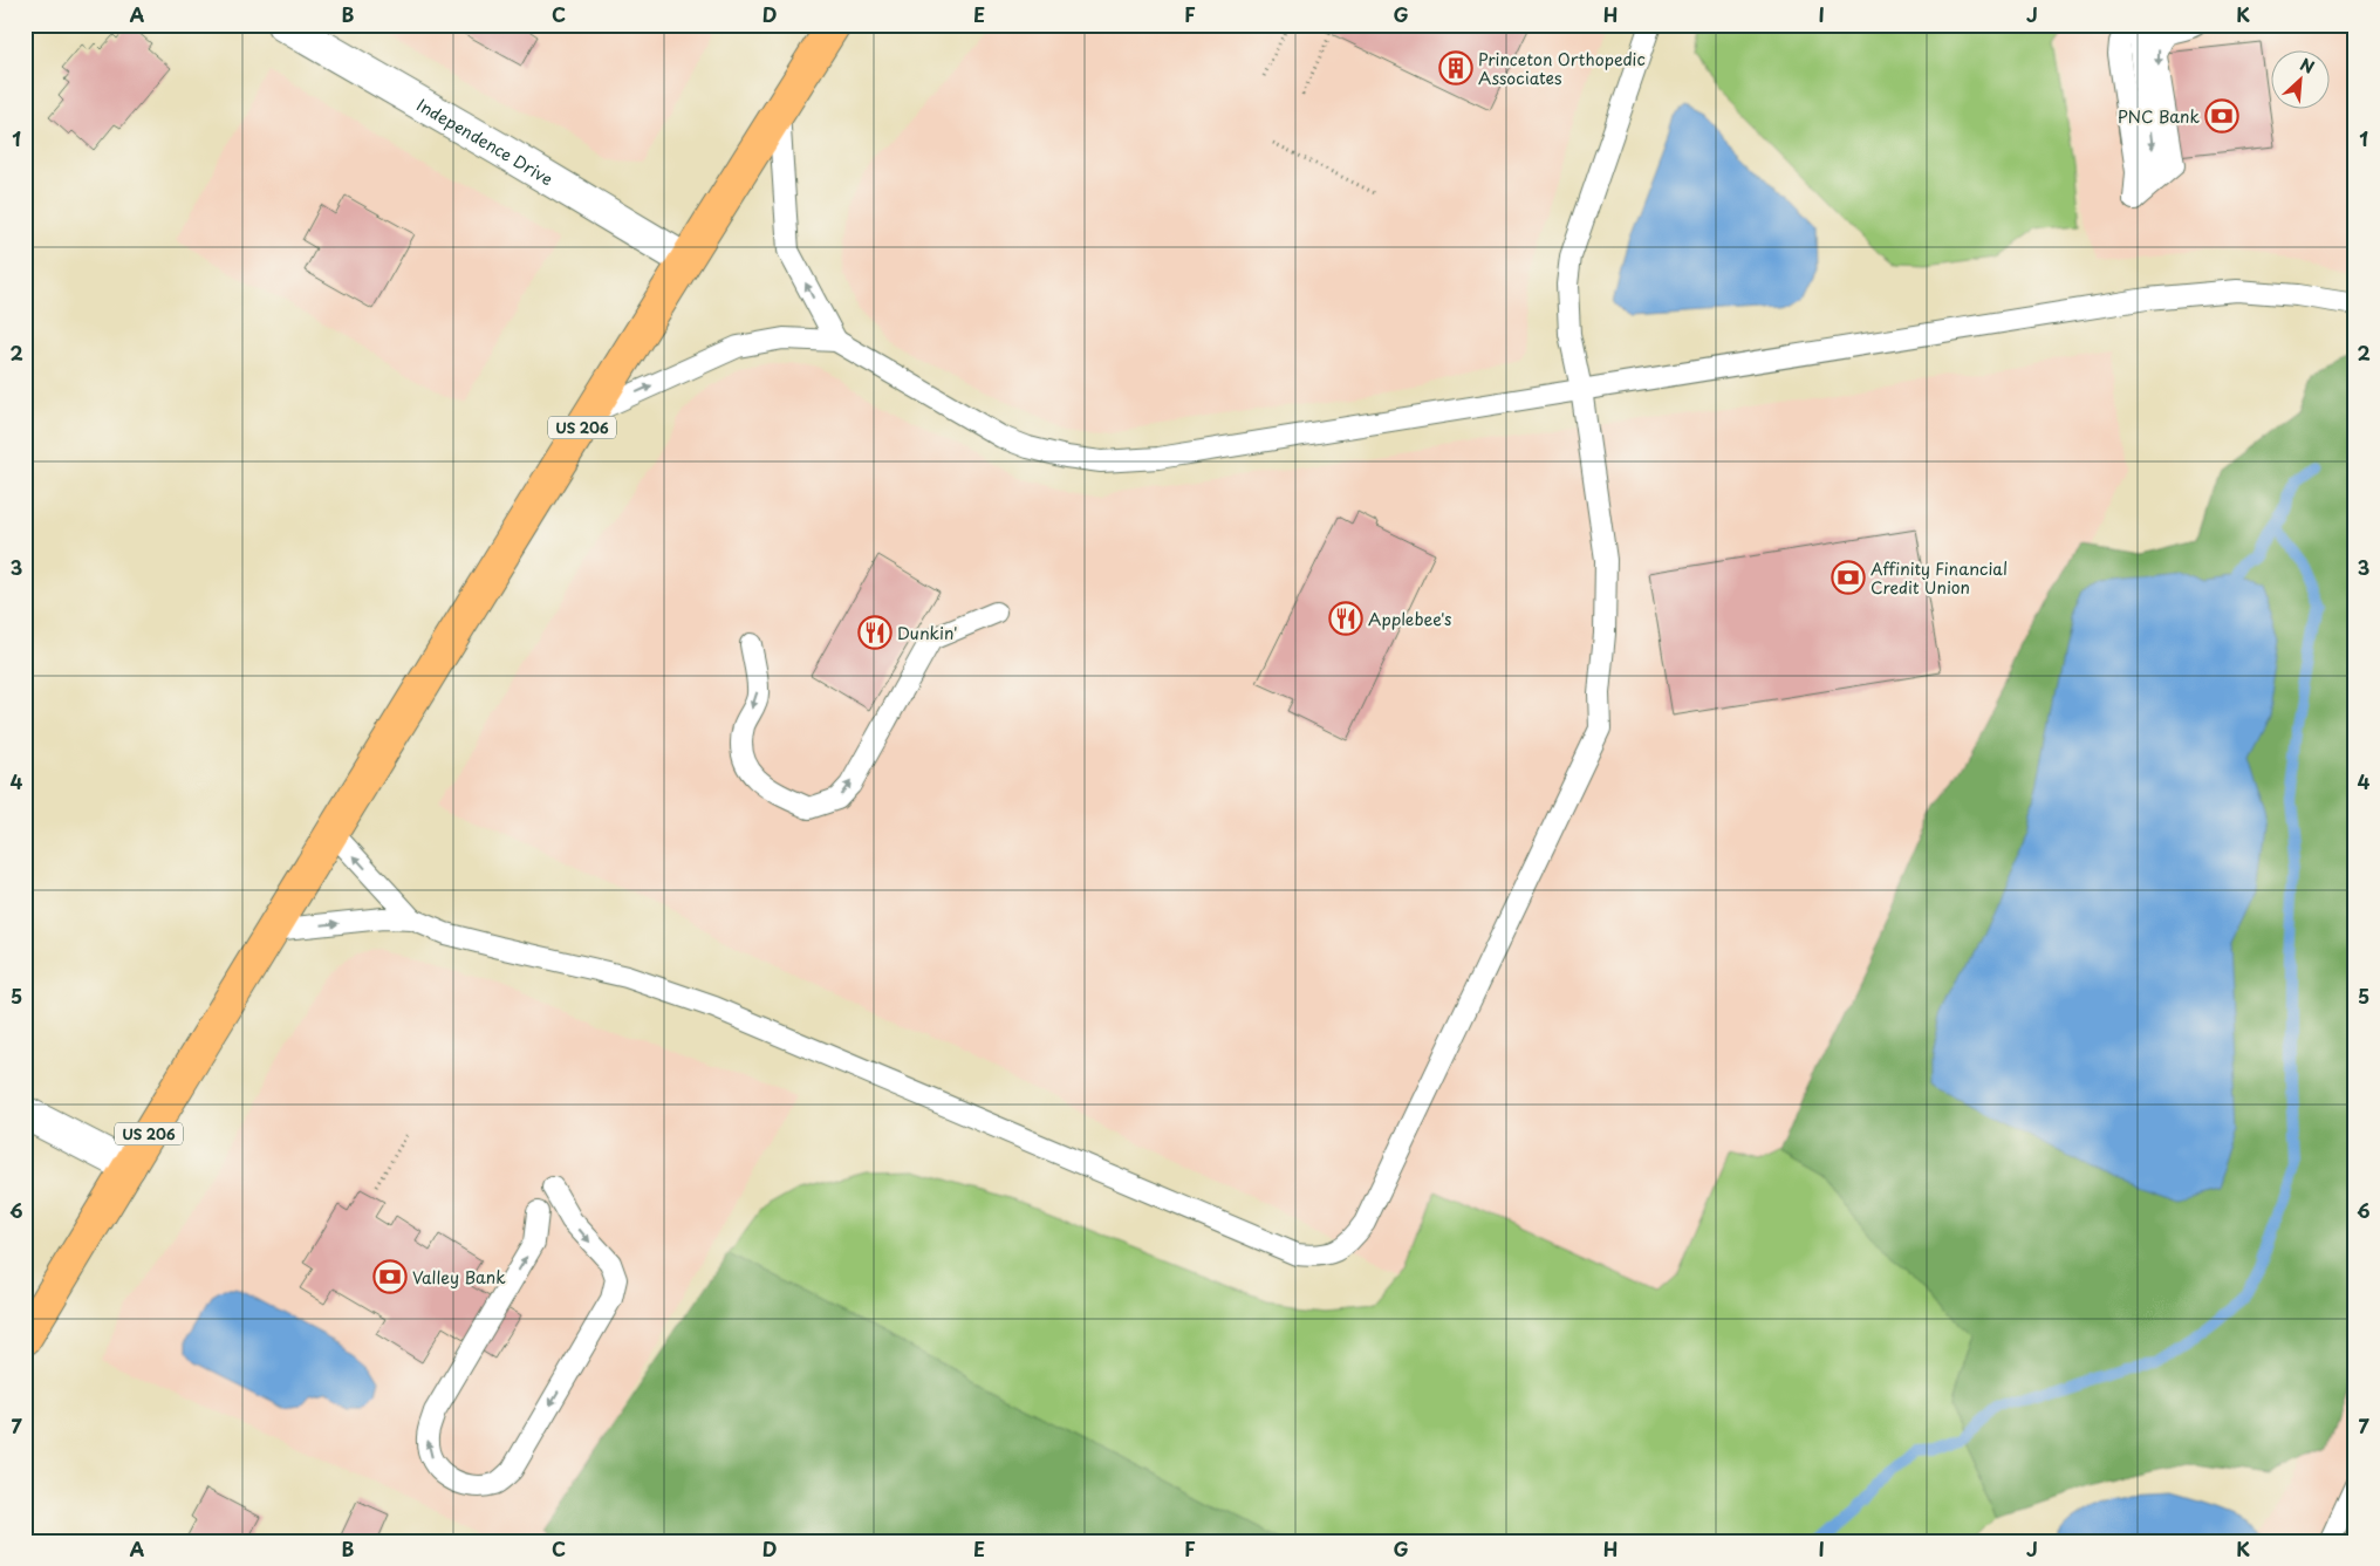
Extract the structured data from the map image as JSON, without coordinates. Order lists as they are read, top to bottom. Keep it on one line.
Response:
{"streets":{"highway":["US 206"],"street":["Independence Drive"]},"crossings":[["Independence Drive","US 206"]],"places":{"building":["Princeton Orthopedic Associates"],"bank":["PNC Bank","Affinity Financial Credit Union","Valley Bank"],"restaurant":["Applebee's","Dunkin'"]},"north":"top right","grid":{"columns":["A","B","C","D","E","F","G","H","I","J","K"],"rows":["1","2","3","4","5","6","7"]}}
